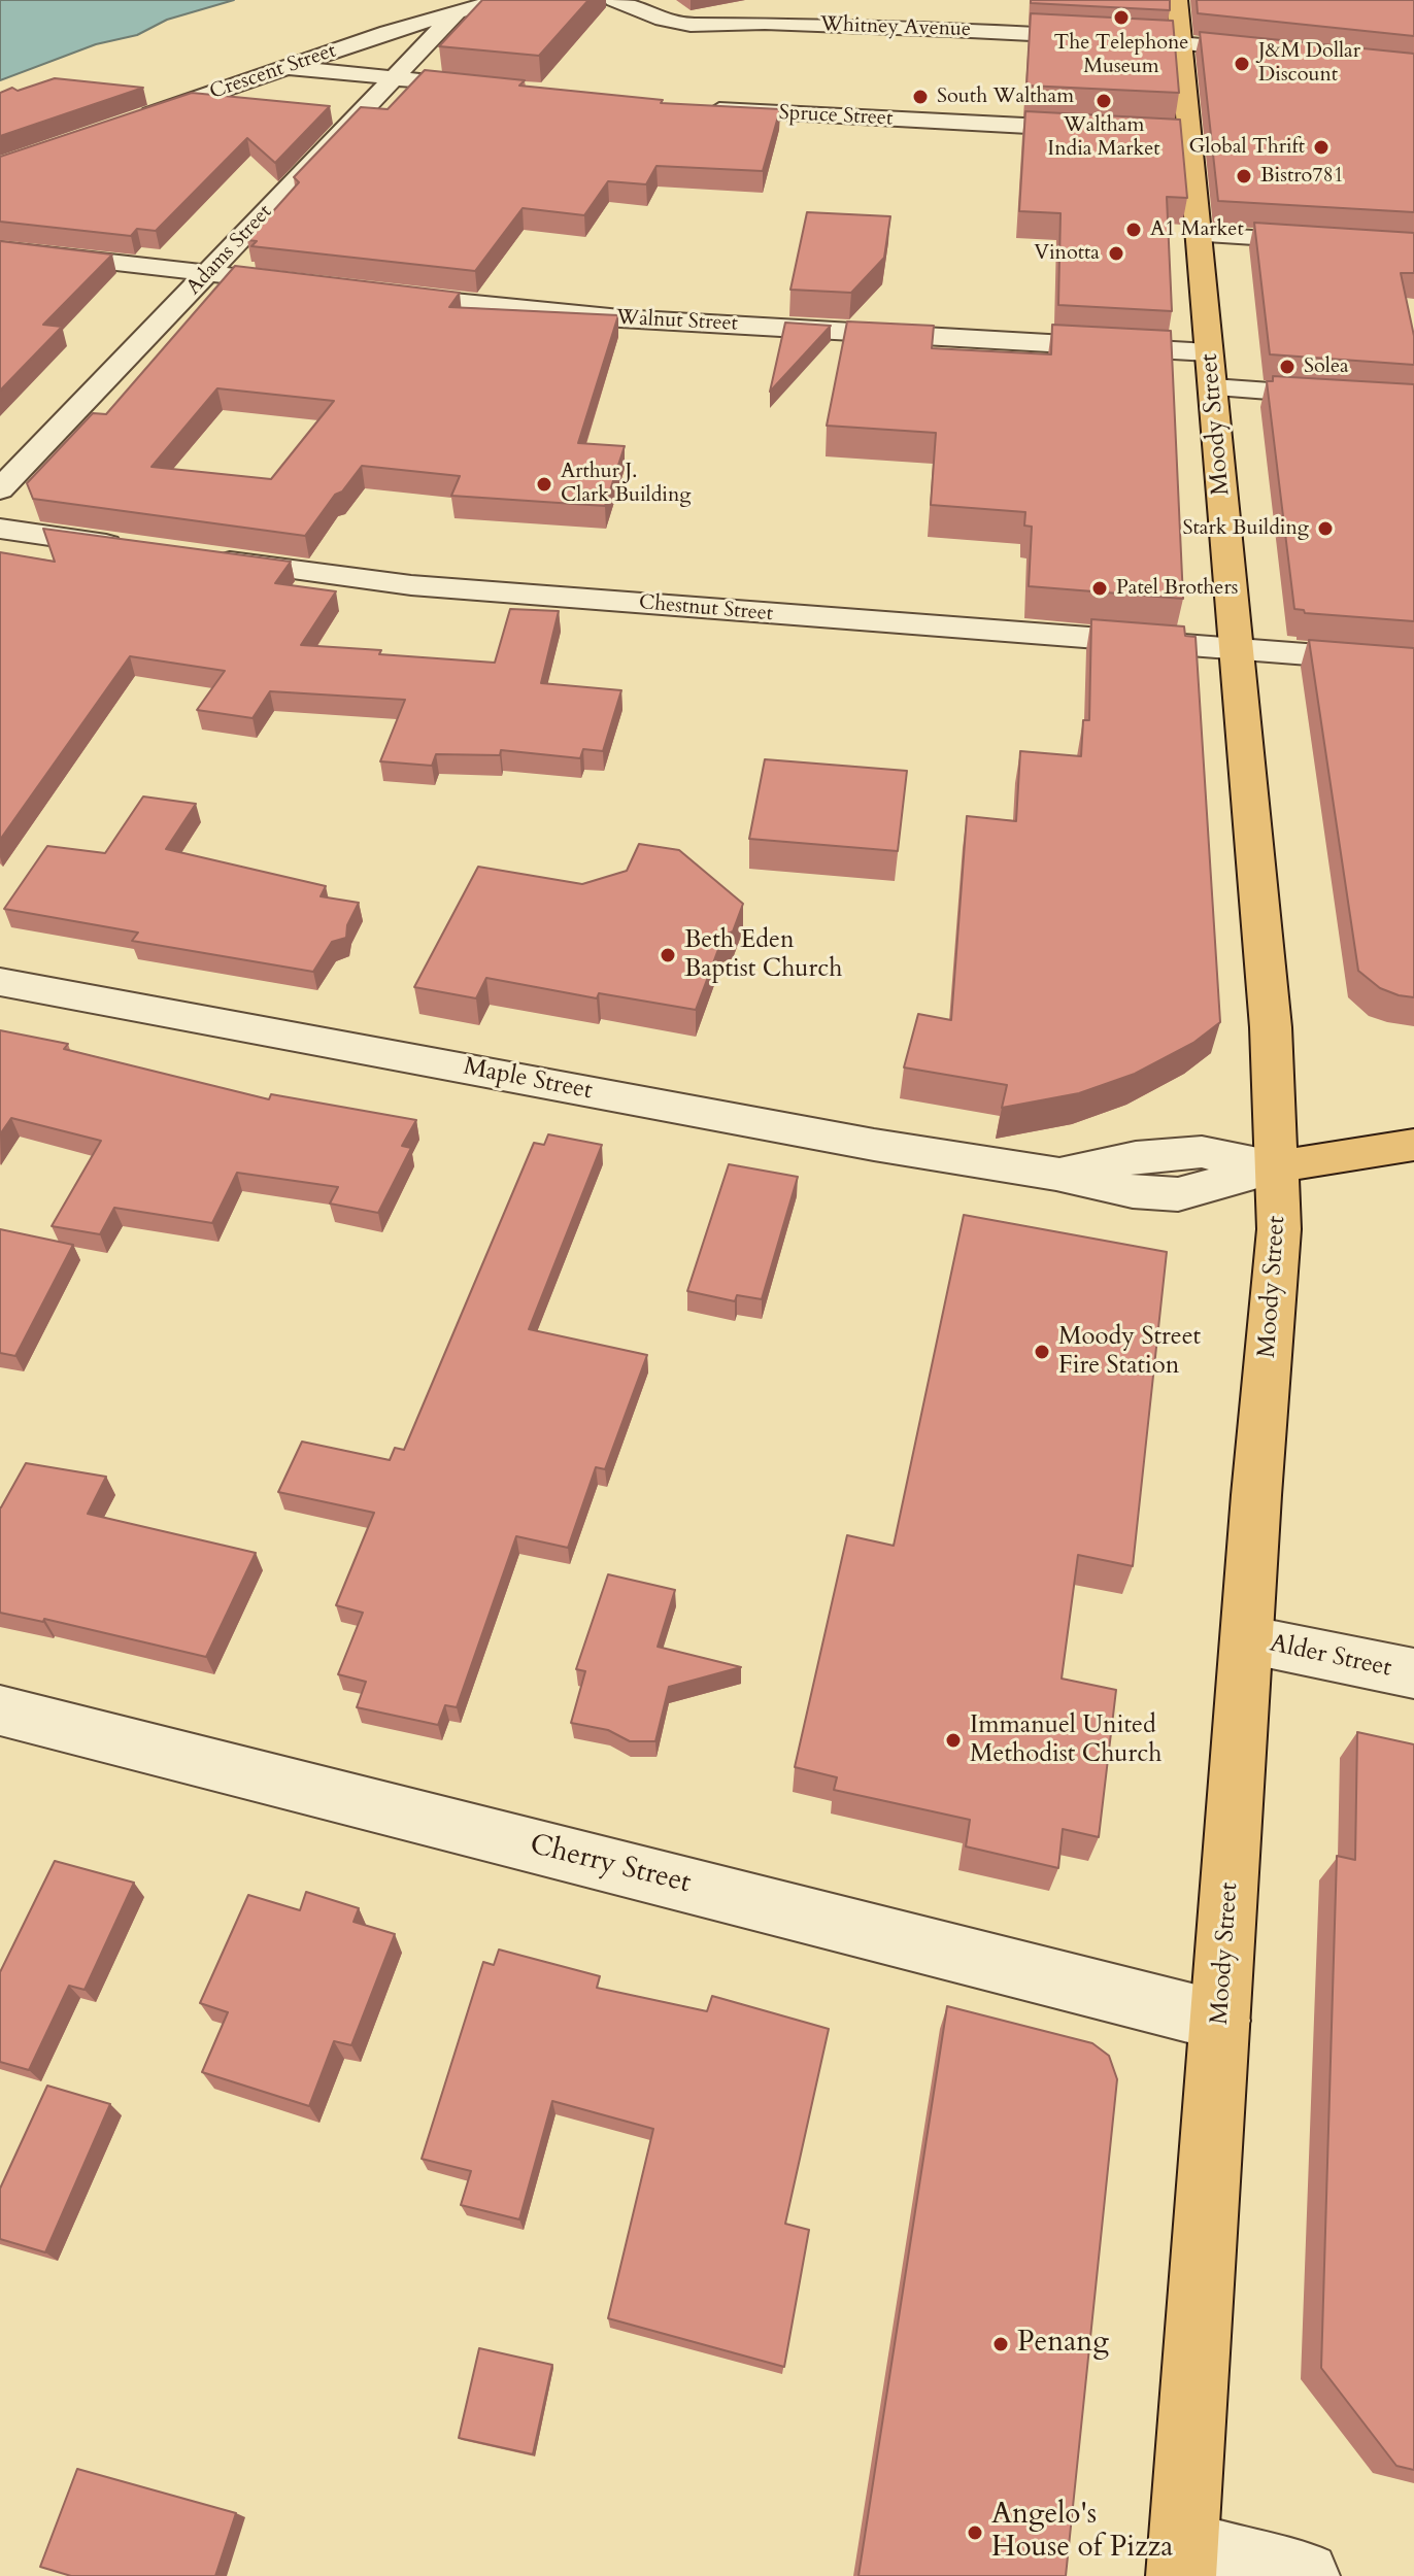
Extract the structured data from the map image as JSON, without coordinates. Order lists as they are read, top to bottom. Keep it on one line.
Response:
{"streets":{"main road":["Moody Street"],"street":["Whitney Avenue","Crescent Street","Spruce Street","Adams Street","Walnut Street","Chestnut Street","Maple Street","Alder Street","Cherry Street"]},"crossings":[["Whitney Avenue","Moody Street"],["Crescent Street","Adams Street"],["Walnut Street","Moody Street"],["Moody Street","Chestnut Street"],["Moody Street","Maple Street"],["Moody Street","Alder Street"],["Moody Street","Cherry Street"]],"places":["The Telephone Museum","J&M Dollar Discount","South Waltham","Waltham India Market","Global Thrift","Bistro781","A1 Market","Vinotta","Solea","Arthur J. Clark Building","Stark Building","Patel Brothers","Beth Eden Baptist Church","Moody Street Fire Station","Immanuel United Methodist Church","Penang","Angelo's House of Pizza"]}
